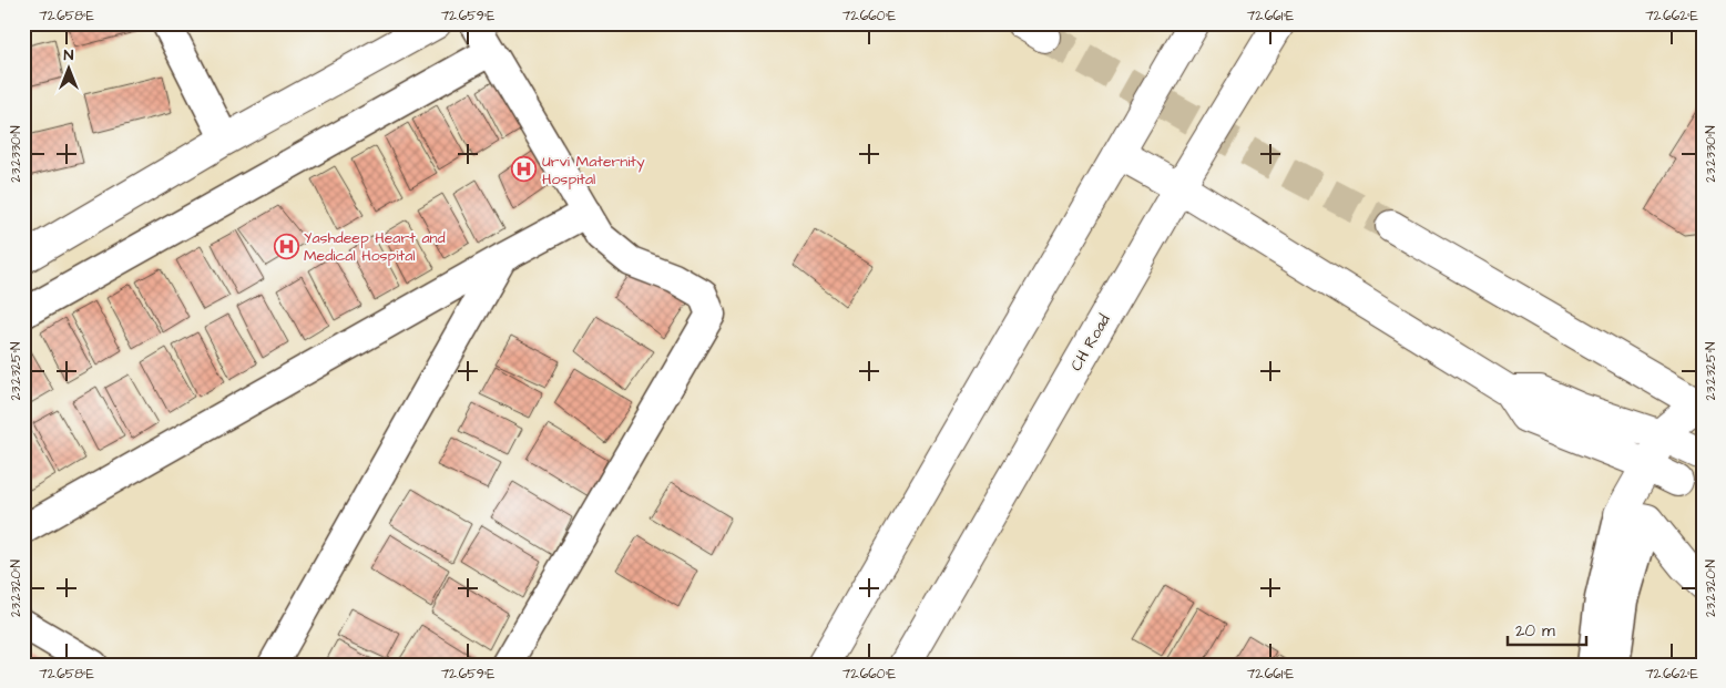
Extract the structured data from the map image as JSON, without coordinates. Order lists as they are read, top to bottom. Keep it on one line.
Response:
{"streets":{"street":["CH Road"]},"places":{"hospital":["Urvi Maternity Hospital","Yashdeep Heart and Medical Hospital"]},"scale_bar":"20 m","north":"top","coordinates":["72.658°E","72.659°E","72.660°E","72.661°E","72.662°E","23.2330°N","23.2325°N","23.2320°N"]}
